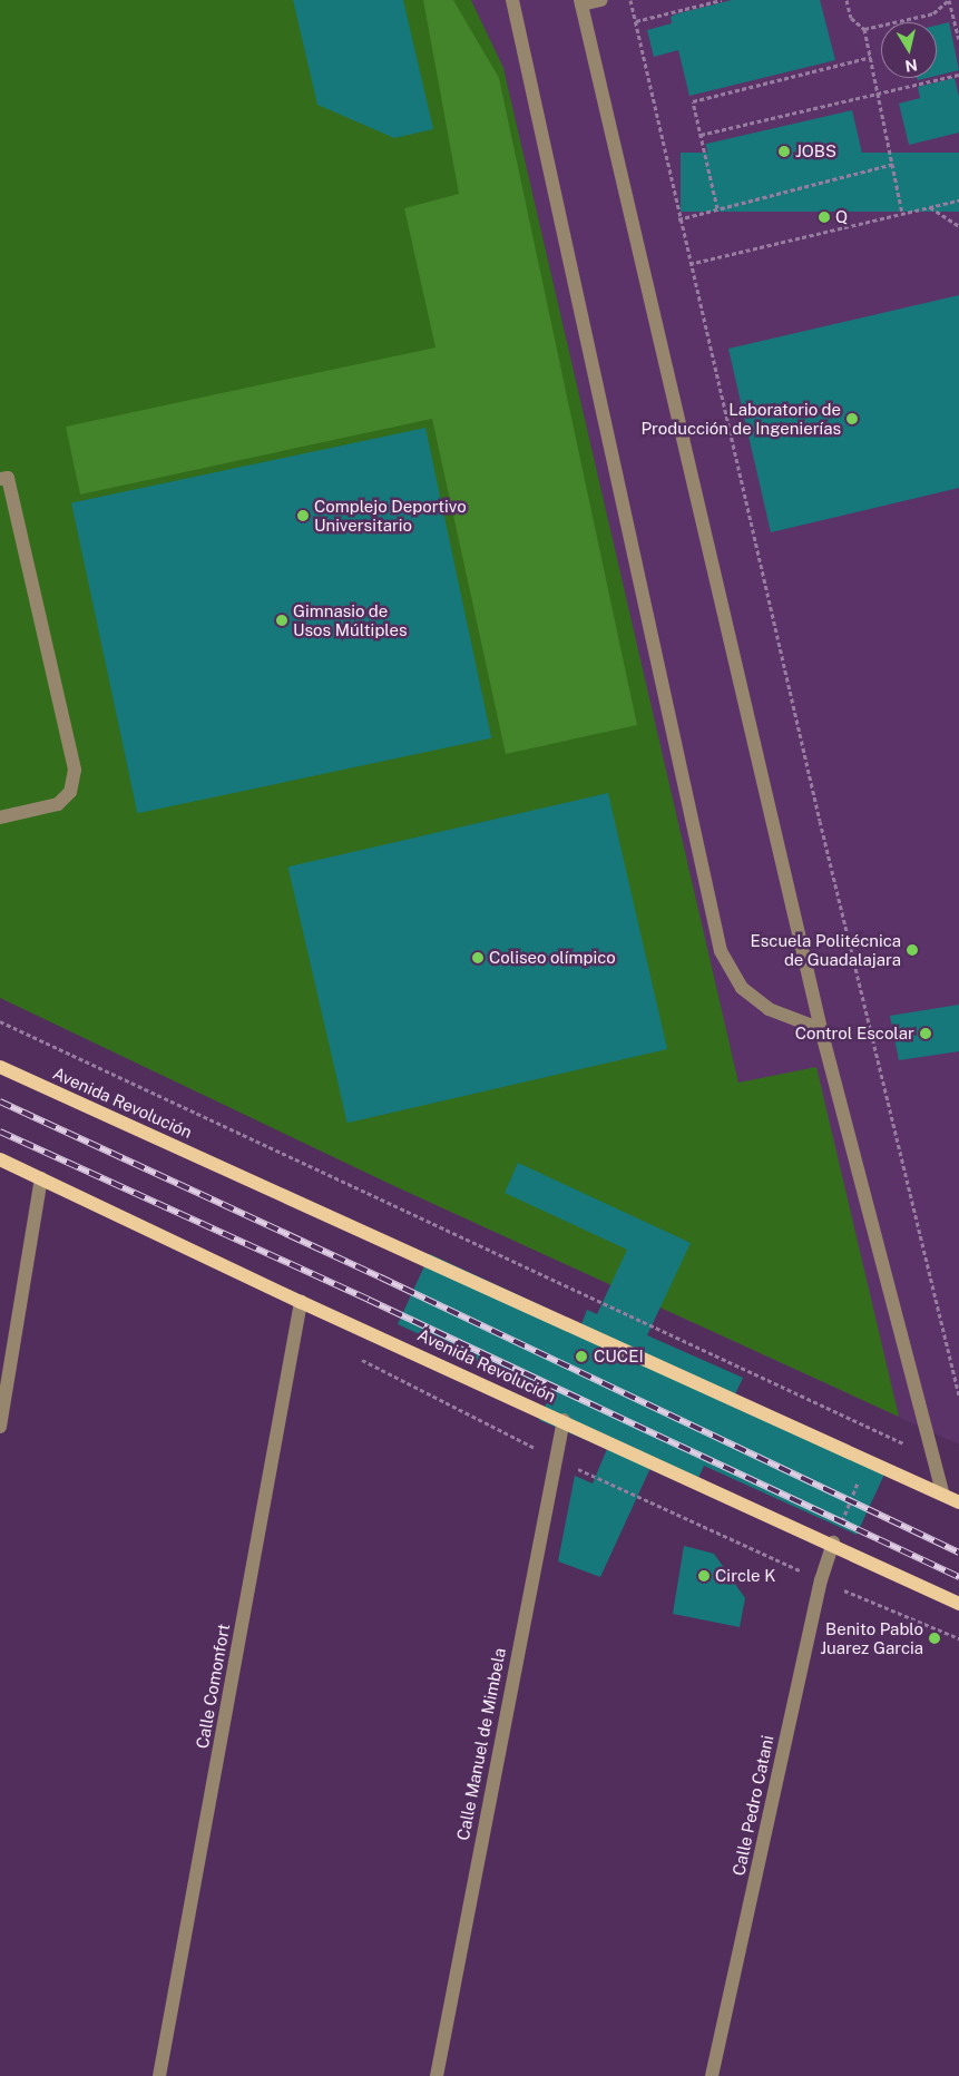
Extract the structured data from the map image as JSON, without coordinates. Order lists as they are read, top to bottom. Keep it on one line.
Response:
{"streets":{"main road":["Avenida Revolución"],"street":["Calle Comonfort","Calle Manuel de Mimbela","Calle Pedro Catani"]},"crossings":[["Avenida Revolución","Calle Comonfort"],["Avenida Revolución","Calle Manuel de Mimbela"],["Avenida Revolución","Calle Pedro Catani"]],"places":["JOBS","Q","Laboratorio de Producción de Ingenierías","Complejo Deportivo Universitario","Gimnasio de Usos Múltiples","Escuela Politécnica de Guadalajara","Coliseo olímpico","Control Escolar","CUCEI","Circle K","Benito Pablo Juarez Garcia"],"north":"bottom"}
